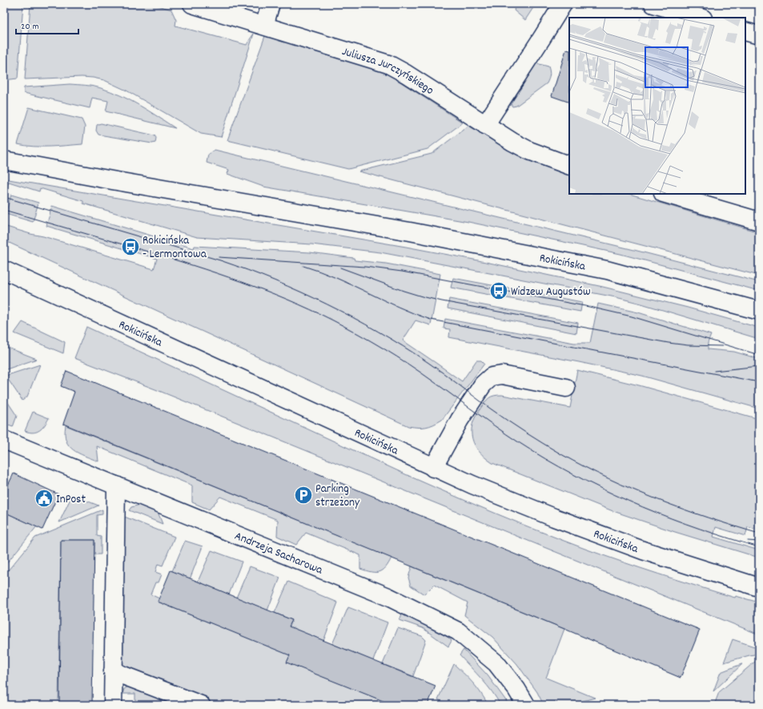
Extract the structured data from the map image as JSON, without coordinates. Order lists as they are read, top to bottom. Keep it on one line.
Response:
{"streets":{"street":["Juliusza Jurczyńskiego","Rokicińska","Andrzeja Sacharowa"]},"places":{"bus stop":["Rokicińska - Lermontowa","Widzew Augustów"],"parking":["Parking strzeżony"],"public building":["InPost"]},"scale_bar":"20 m"}
